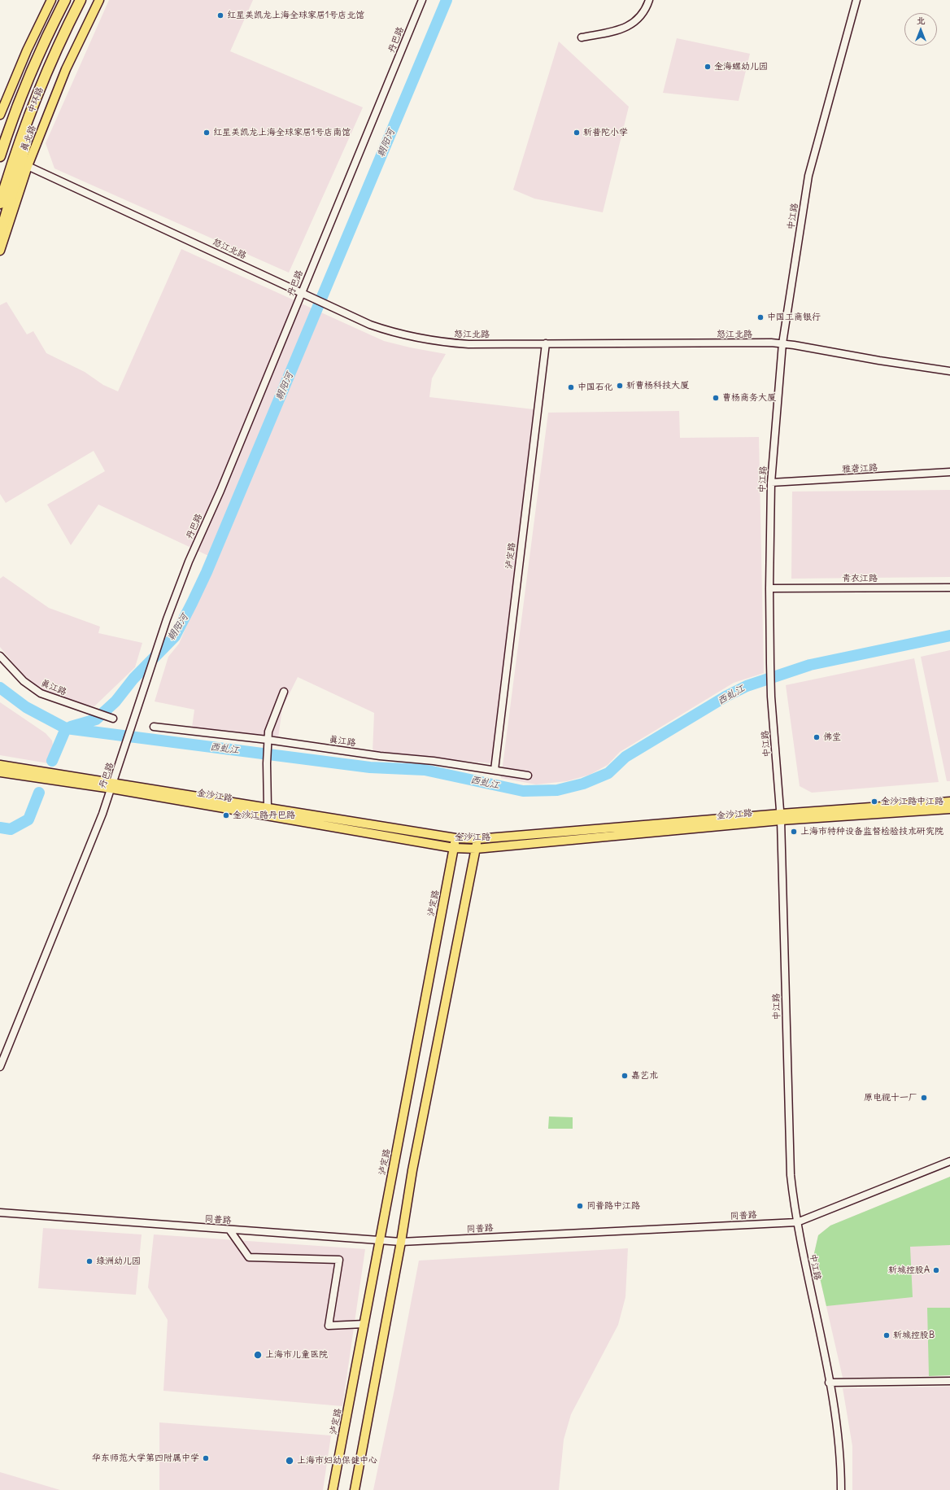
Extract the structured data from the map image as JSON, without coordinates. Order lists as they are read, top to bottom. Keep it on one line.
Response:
{"streets":{"highway":["中环路"],"main road":["真北路","泸定路","金沙江路"],"street":["丹巴路","中江路","怒江北路","雅砻江路","青衣江路","真江路","同普路"]},"crossings":[["丹巴路","怒江北路"],["丹巴路","金沙江路"],["真北路","怒江北路"],["中江路","怒江北路"],["中江路","雅砻江路"],["中江路","青衣江路"],["中江路","金沙江路"],["中江路","同普路"],["怒江北路","泸定路"],["泸定路","真江路"],["泸定路","金沙江路"],["泸定路","同普路"]],"water":["朝阳河","西虬江"],"places":["红星美凯龙上海全球家居1号店北馆","金海螺幼儿园","红星美凯龙上海全球家居1号店南馆","新普陀小学","中国工商银行","新曹杨科技大厦","中国石化","曹杨商务大厦","佛堂","金沙江路中江路","金沙江路丹巴路","上海市特种设备监督检验技术研究院","嘉艺术","原电视十一厂","同普路中江路","绿洲幼儿园","新城控股A","新城控股B","上海市儿童医院","华东师范大学第四附属中学","上海市妇幼保健中心"],"north":"top"}
